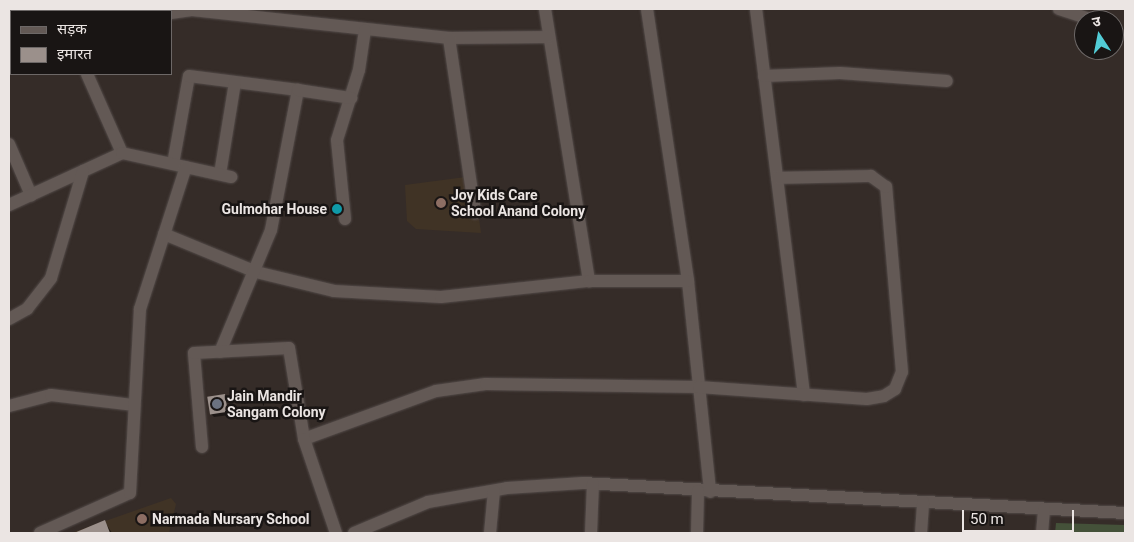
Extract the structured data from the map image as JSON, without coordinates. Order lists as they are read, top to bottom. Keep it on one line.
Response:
{"places":["Joy Kids Care School Anand Colony","Gulmohar House","Jain Mandir Sangam Colony","Narmada Nursary School"],"legend":["सड़क","इमारत"],"scale_bar":"50 m","north":"top"}
